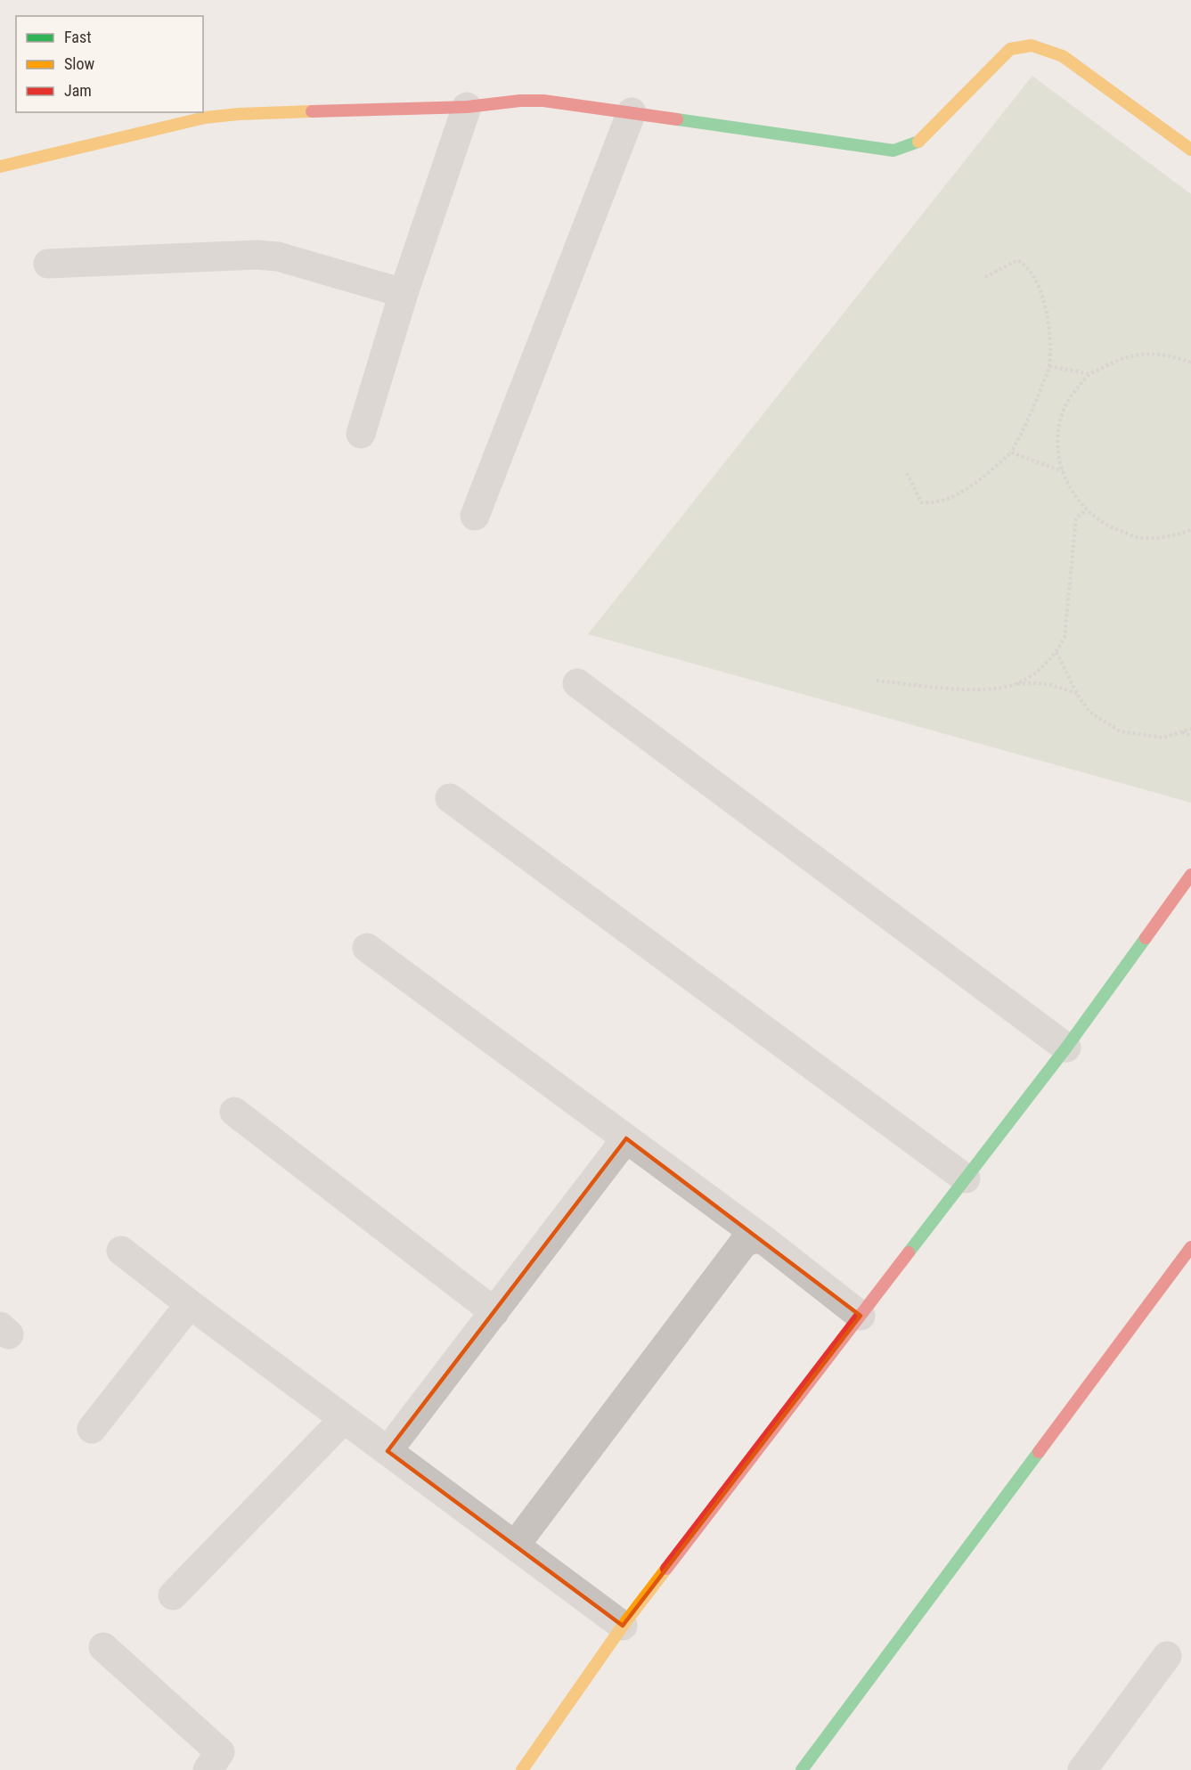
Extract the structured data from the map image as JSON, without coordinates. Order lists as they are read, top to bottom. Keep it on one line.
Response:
{"legend":["Fast","Slow","Jam"]}
